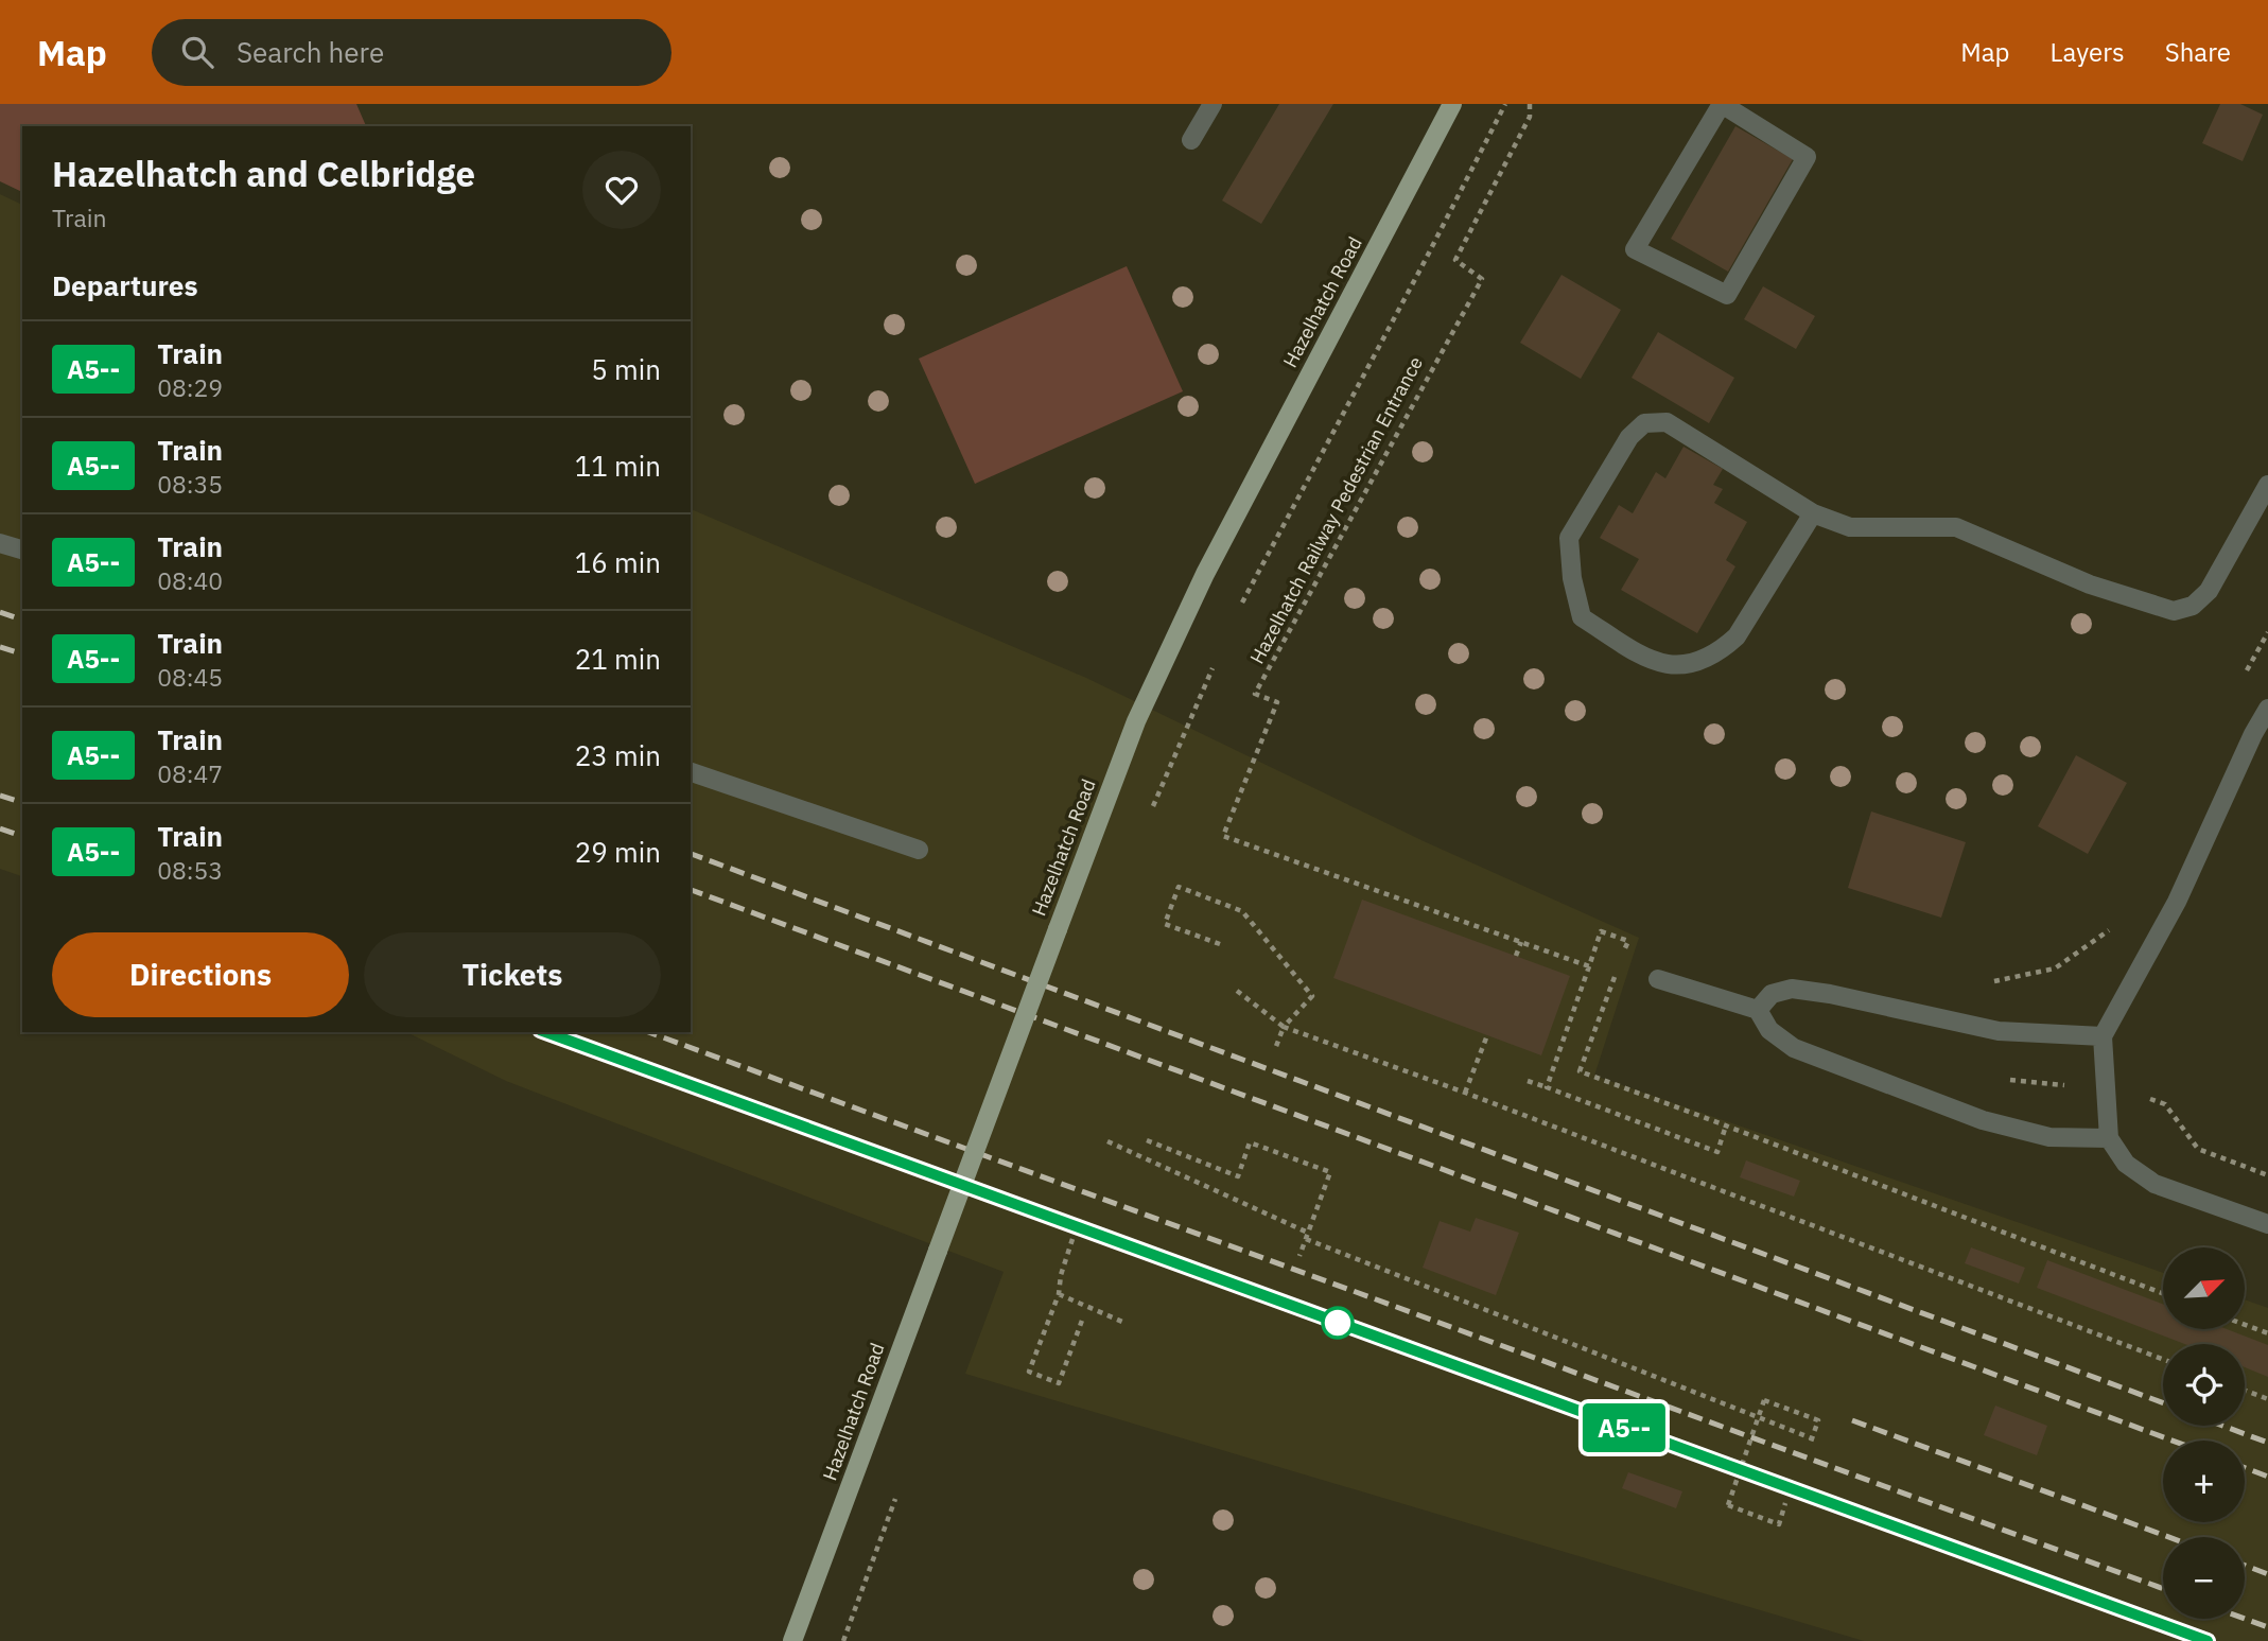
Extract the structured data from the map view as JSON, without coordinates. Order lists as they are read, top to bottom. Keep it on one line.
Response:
{"streets":{"main road":["Hazelhatch Road"],"path":["Hazelhatch Railway Pedestrian Entrance"]},"north":"top right","page":{"header":"Map","search":"Search here","nav":["Map","Layers","Share"],"on_map":"A5--","heading":[["Hazelhatch and Celbridge","Train"],"Departures"],"list":[{"mark":"A5--","name":"Train","note":"08:29","value":"5 min"},{"mark":"A5--","name":"Train","note":"08:35","value":"11 min"},{"mark":"A5--","name":"Train","note":"08:40","value":"16 min"},{"mark":"A5--","name":"Train","note":"08:45","value":"21 min"},{"mark":"A5--","name":"Train","note":"08:47","value":"23 min"},{"mark":"A5--","name":"Train","note":"08:53","value":"29 min"}],"buttons":["Directions","Tickets"],"map_buttons":["+","−"]}}
